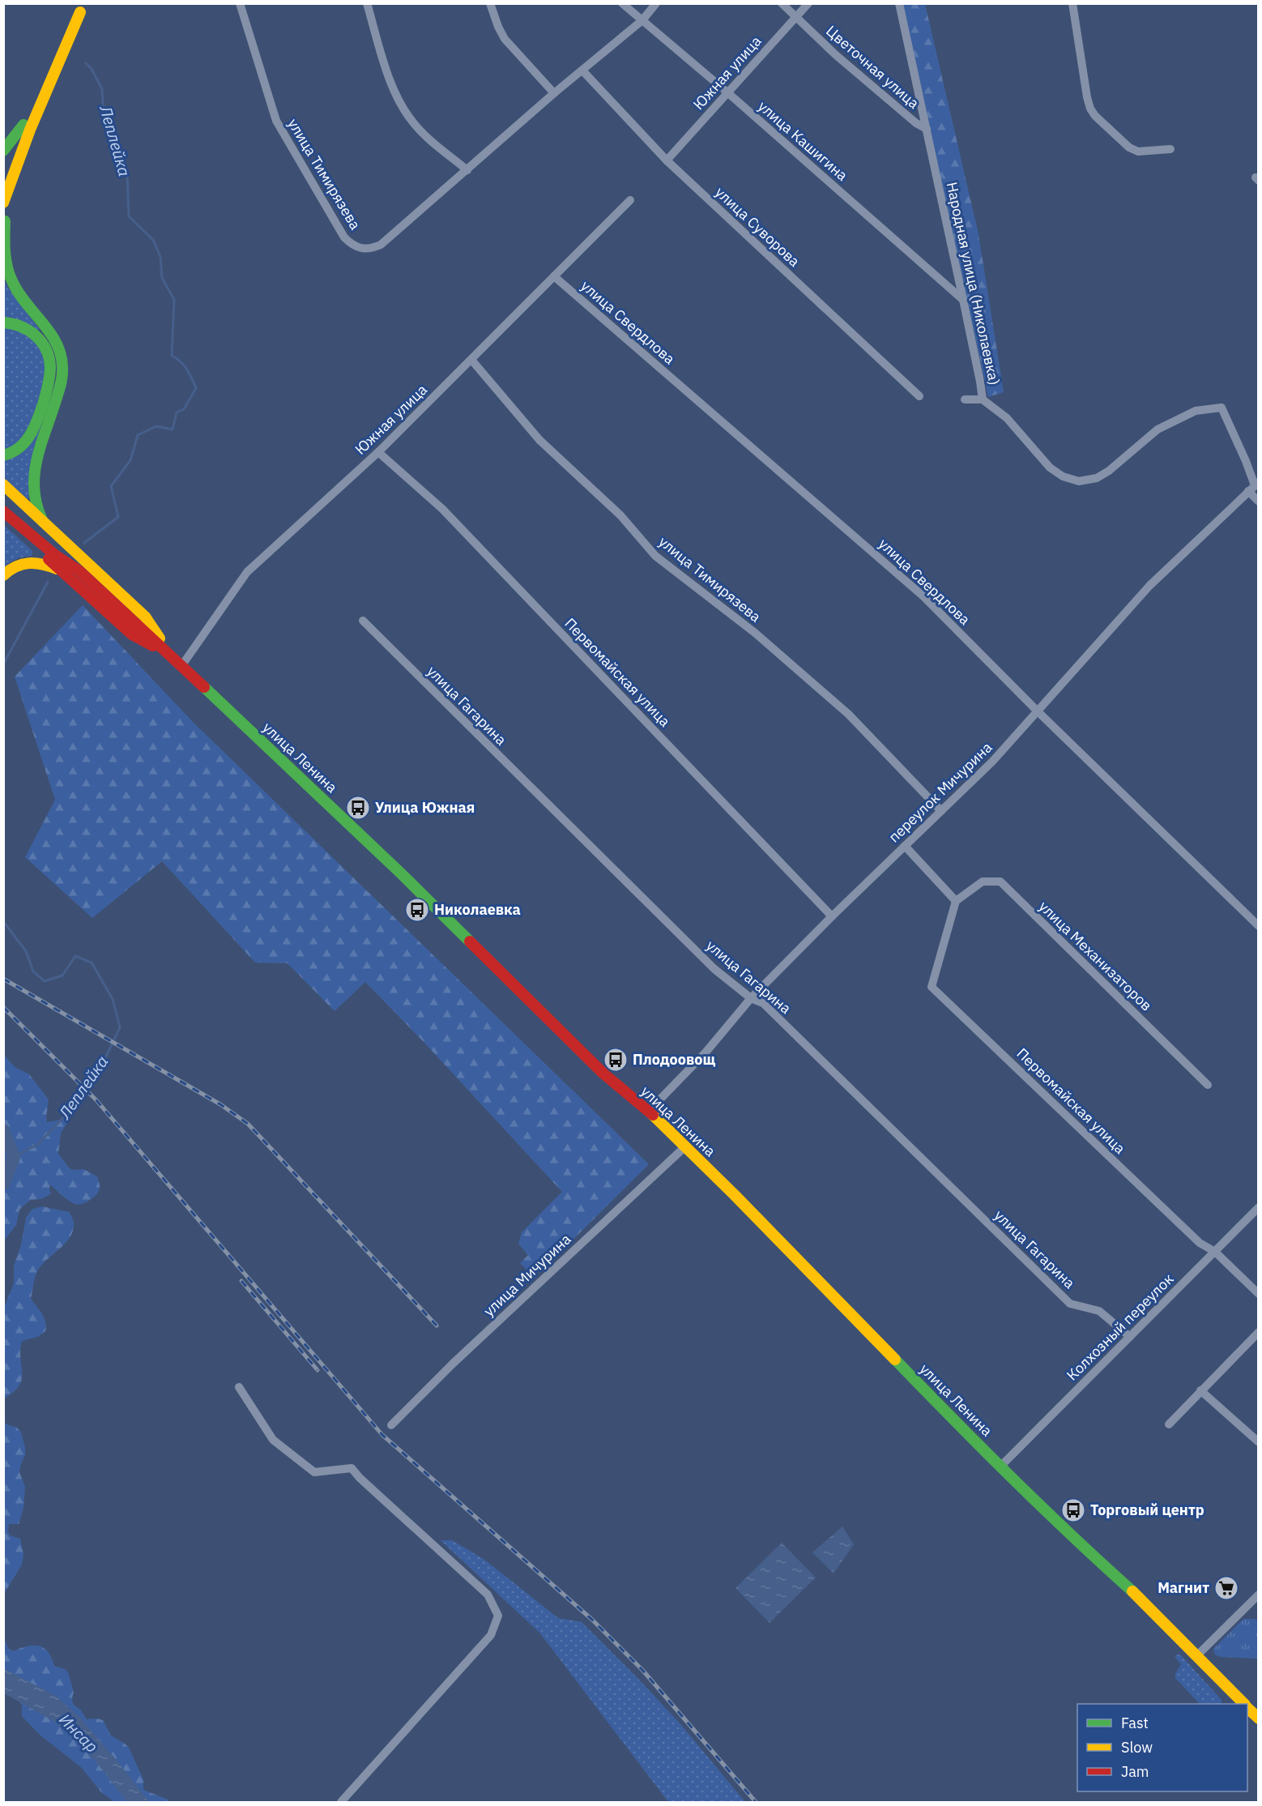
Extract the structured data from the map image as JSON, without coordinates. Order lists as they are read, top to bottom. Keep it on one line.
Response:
{"streets":{"main road":["улица Ленина"],"street":["Цветочная улица","Южная улица","улица Кашигина","улица Тимирязева","улица Суворова","Народная улица (Николаевка)","улица Свердлова","Первомайская улица","улица Гагарина","переулок Мичурина","улица Механизаторов","улица Мичурина","Колхозный переулок"]},"crossings":[["Цветочная улица","Южная улица"],["Цветочная улица","Народная улица (Николаевка)"],["Южная улица","улица Кашигина"],["Южная улица","улица Тимирязева"],["Южная улица","улица Суворова"],["Южная улица","улица Свердлова"],["Южная улица","Первомайская улица"],["Южная улица","улица Ленина"],["улица Кашигина","Народная улица (Николаевка)"],["улица Тимирязева","переулок Мичурина"],["Народная улица (Николаевка)","переулок Мичурина"],["улица Свердлова","переулок Мичурина"],["Первомайская улица","переулок Мичурина"],["Первомайская улица","улица Механизаторов"],["Первомайская улица","Колхозный переулок"],["улица Гагарина","переулок Мичурина"],["улица Гагарина","Колхозный переулок"],["улица Ленина","переулок Мичурина"],["улица Ленина","улица Мичурина"],["улица Ленина","Колхозный переулок"]],"water":["Леплейка","Инсар"],"places":{"bus stop":["Улица Южная","Николаевка","Плодоовощ","Торговый центр"],"supermarket":["Магнит"]},"legend":["Fast","Slow","Jam"]}
